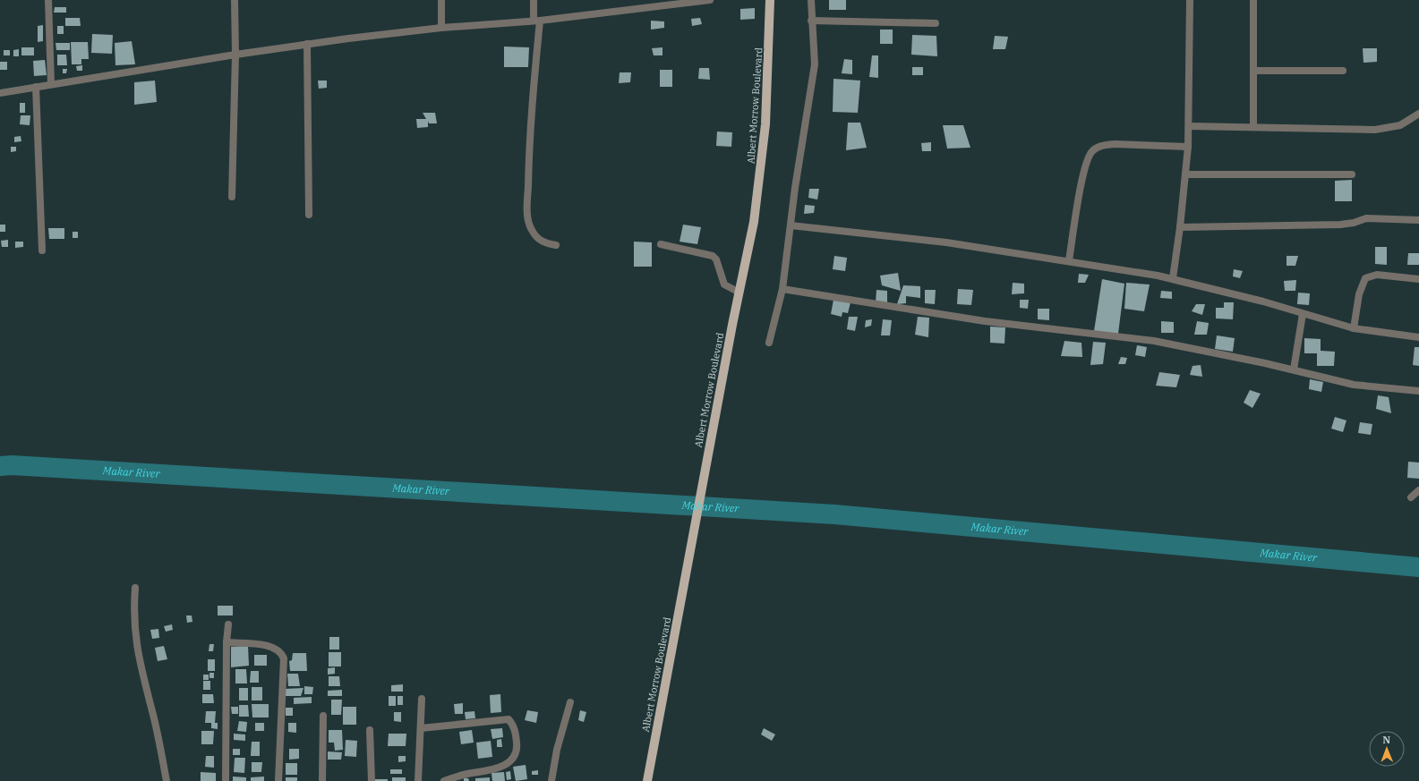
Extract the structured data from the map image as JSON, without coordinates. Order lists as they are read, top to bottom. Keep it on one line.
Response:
{"streets":{"main road":["Albert Morrow Boulevard"]},"water":["Makar River"],"north":"top"}
